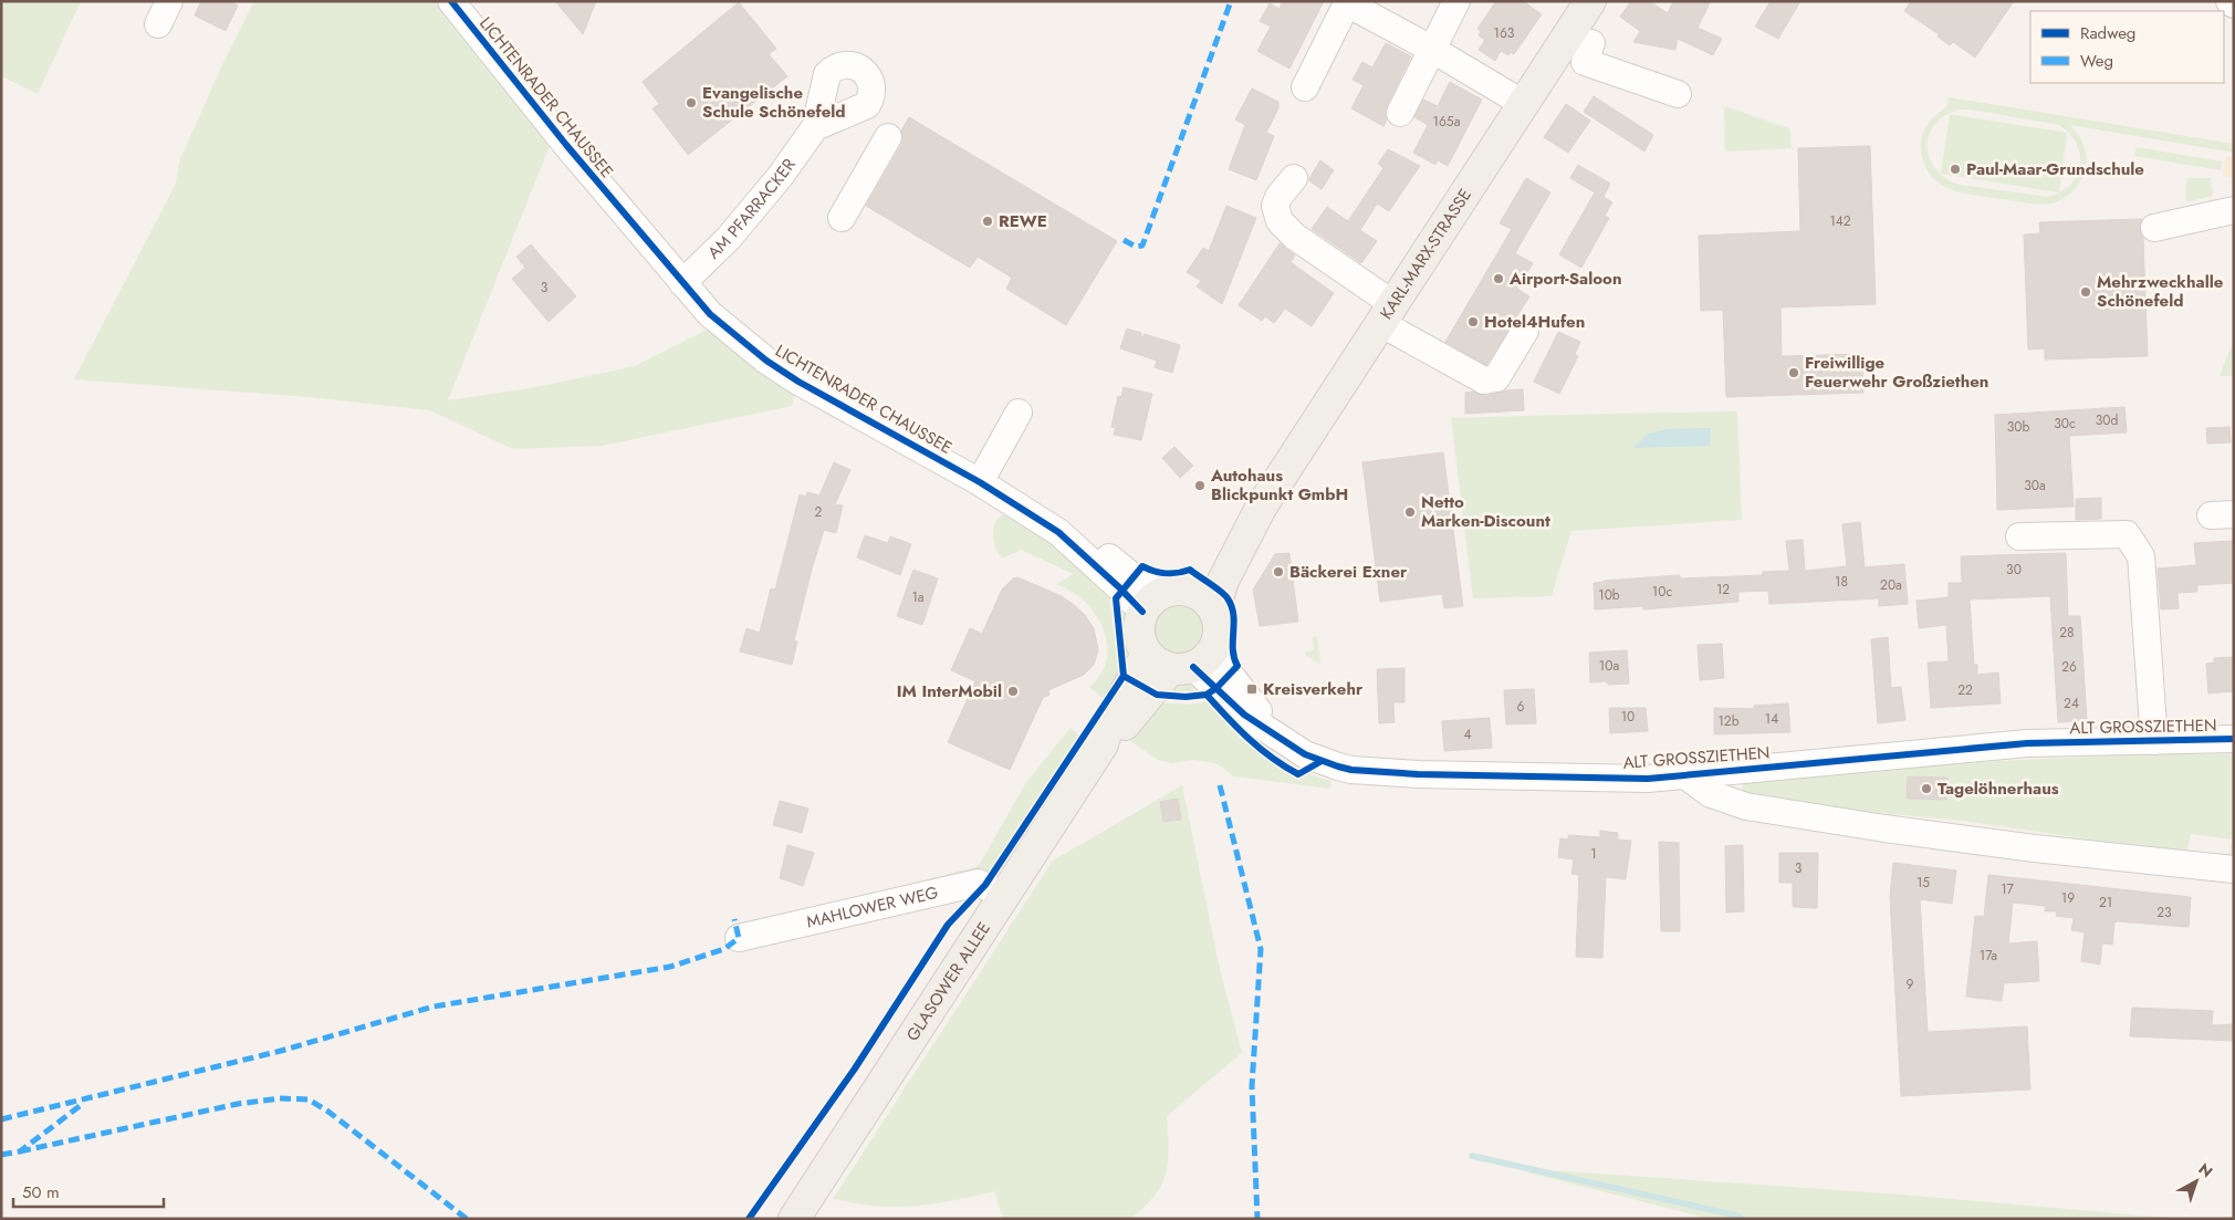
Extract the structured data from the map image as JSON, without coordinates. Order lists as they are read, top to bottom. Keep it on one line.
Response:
{"streets":{"main road":["KARL-MARX-STRASSE","GLASOWER ALLEE"],"street":["LICHTENRADER CHAUSSEE","AM PFARRACKER","ALT GROSSZIETHEN","MAHLOWER WEG"]},"crossings":[["LICHTENRADER CHAUSSEE","AM PFARRACKER"],["LICHTENRADER CHAUSSEE","KARL-MARX-STRASSE"],["LICHTENRADER CHAUSSEE","ALT GROSSZIETHEN"],["LICHTENRADER CHAUSSEE","GLASOWER ALLEE"],["KARL-MARX-STRASSE","ALT GROSSZIETHEN"],["KARL-MARX-STRASSE","GLASOWER ALLEE"],["ALT GROSSZIETHEN","GLASOWER ALLEE"],["MAHLOWER WEG","GLASOWER ALLEE"]],"places":{"other":["Evangelische Schule Schönefeld","Paul-Maar-Grundschule","REWE","Airport-Saloon","Mehrzweckhalle Schönefeld","Hotel4Hufen","Freiwillige Feuerwehr Großziethen","Autohaus Blickpunkt GmbH","Netto Marken-Discount","Bäckerei Exner","IM InterMobil","Tagelöhnerhaus"],"transit":["Kreisverkehr"]},"house_numbers":["163","165a","142","3","30d","30c","30b","30a","2","30","18","20a","12","10c","10b","1a","28","10a","26","22","24","6","10","14","12b","4","1","3","15","17","19","21","23","17a","9"],"legend":["Radweg","Weg"],"scale_bar":"50 m","north":"top right"}
